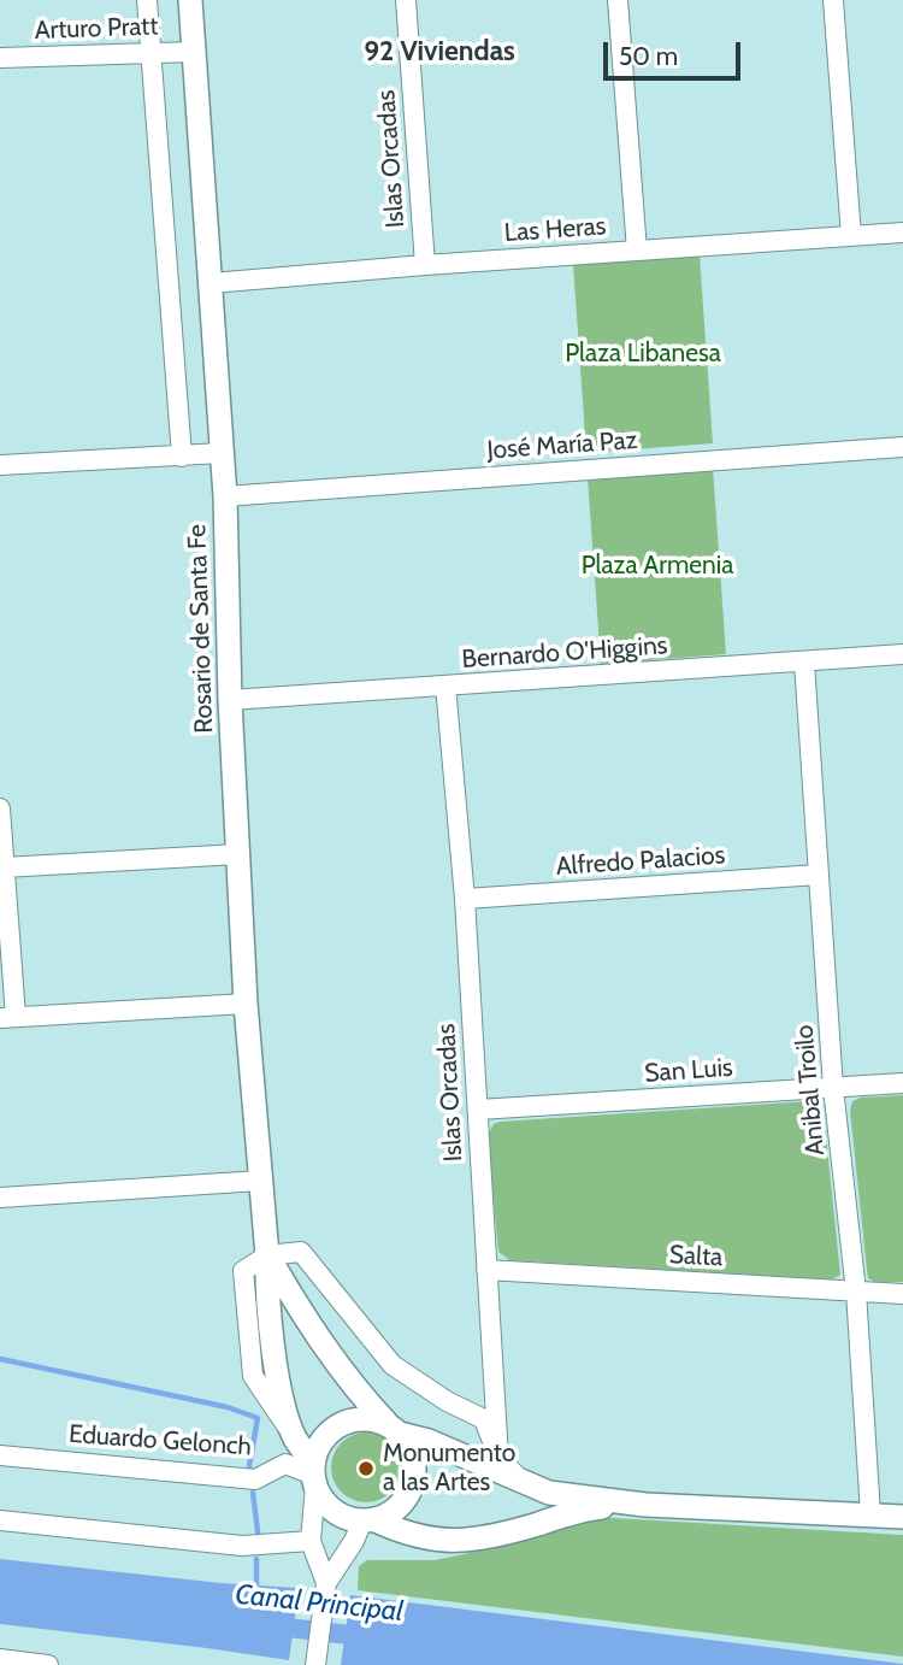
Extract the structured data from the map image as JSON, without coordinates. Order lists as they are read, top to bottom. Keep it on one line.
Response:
{"streets":{"main road":["Rosario de Santa Fe"],"street":["Arturo Pratt","Islas Orcadas","Las Heras","José María Paz","Bernardo O'Higgins","Alfredo Palacios","San Luis","Anibal Troilo","Salta","Eduardo Gelonch"]},"crossings":[["Arturo Pratt","Rosario de Santa Fe"],["Islas Orcadas","Las Heras"],["Islas Orcadas","Bernardo O'Higgins"],["Islas Orcadas","Alfredo Palacios"],["Islas Orcadas","San Luis"],["Islas Orcadas","Salta"],["Las Heras","Rosario de Santa Fe"],["José María Paz","Rosario de Santa Fe"],["Rosario de Santa Fe","Bernardo O'Higgins"],["Rosario de Santa Fe","Eduardo Gelonch"],["Bernardo O'Higgins","Anibal Troilo"],["Alfredo Palacios","Anibal Troilo"],["San Luis","Anibal Troilo"],["Anibal Troilo","Salta"]],"districts":["92 Viviendas"],"water":["Canal Principal"],"parks":["Plaza Libanesa","Plaza Armenia"],"places":["Monumento a las Artes"],"scale_bar":"50 m"}
